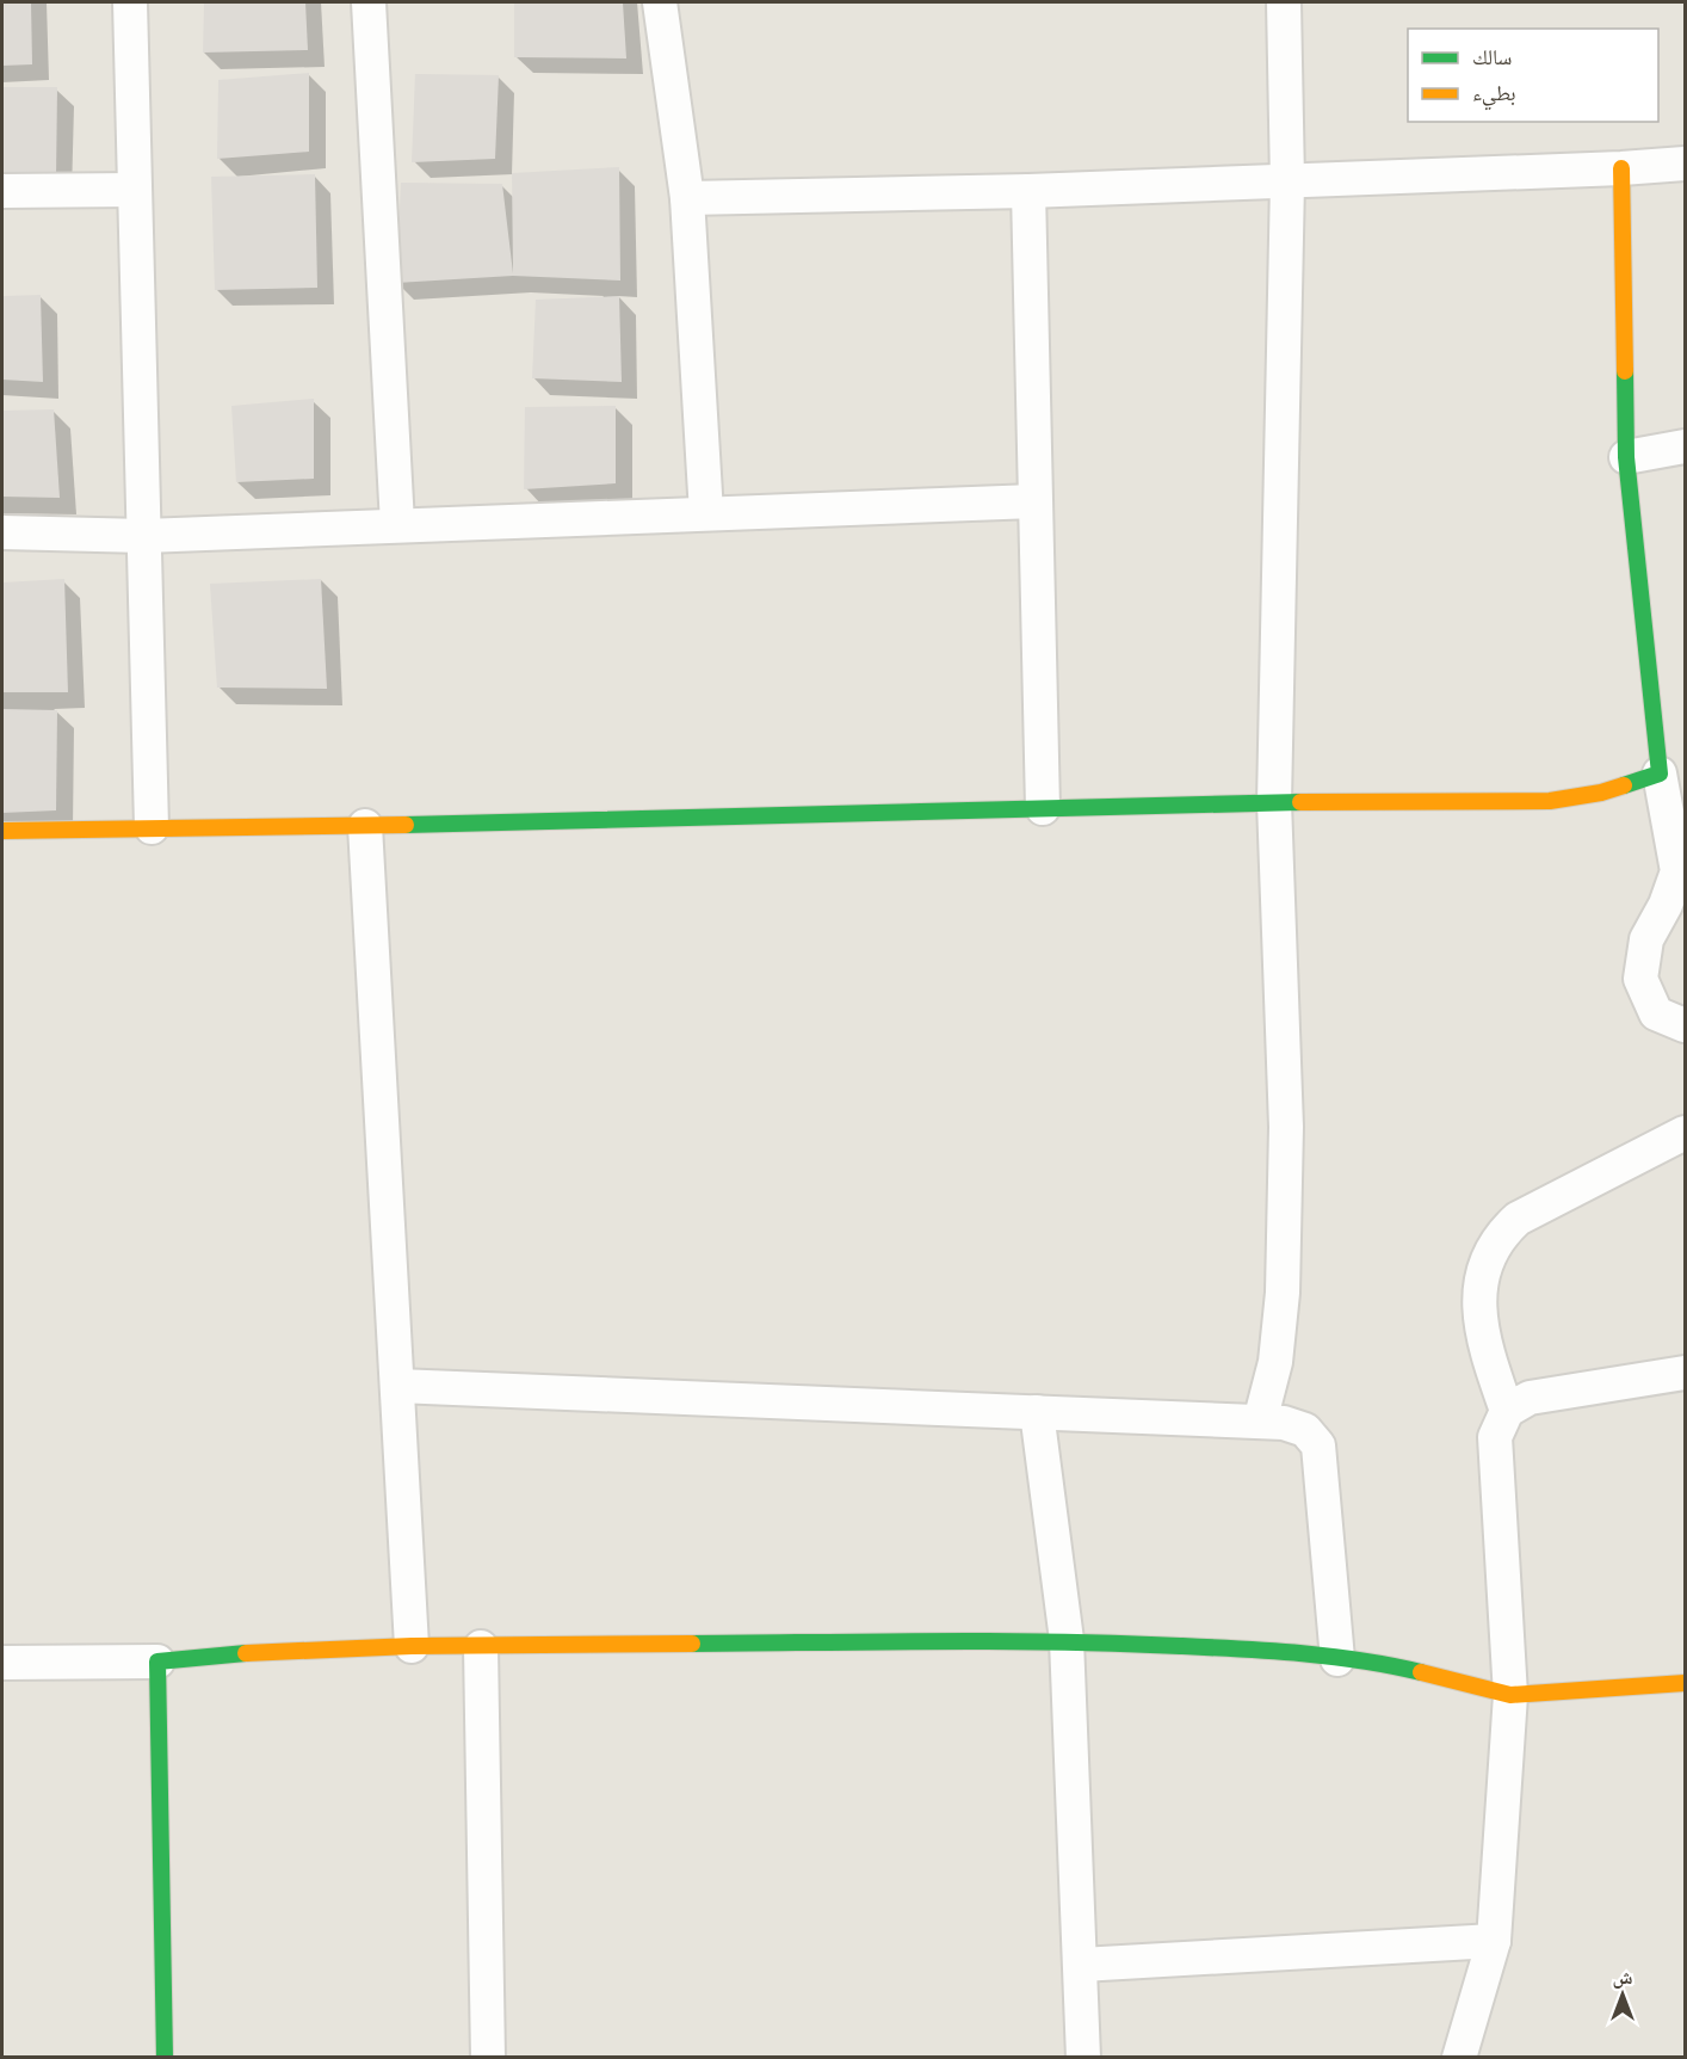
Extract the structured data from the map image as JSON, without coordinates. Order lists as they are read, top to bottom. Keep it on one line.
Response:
{"legend":["سالك","بطيء"],"north":"top"}
